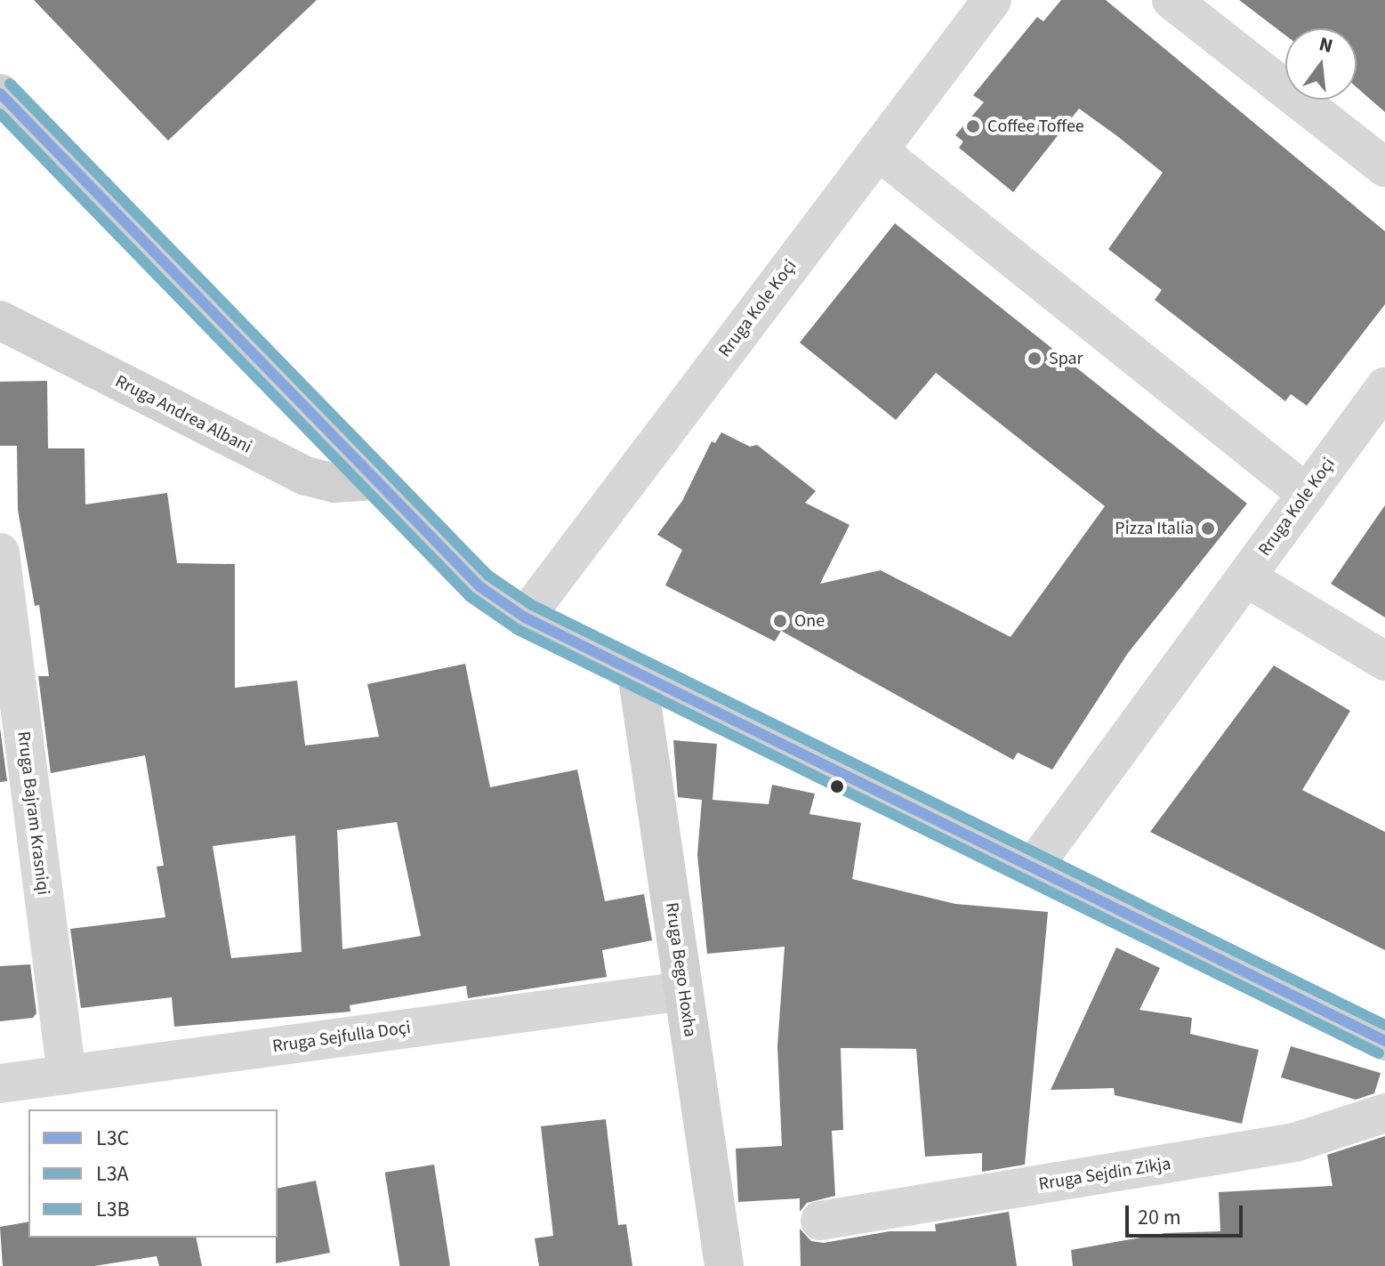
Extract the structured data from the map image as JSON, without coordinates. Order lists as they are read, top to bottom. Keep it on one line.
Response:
{"streets":{"main road":["Rruga Andrea Albani","Rruga Bego Hoxha"],"street":["Rruga Kole Koçi","Rruga Bajram Krasniqi","Rruga Sejfulla Doçi","Rruga Sejdin Zikja"]},"crossings":[["Rruga Bajram Krasniqi","Rruga Sejfulla Doçi"],["Rruga Bego Hoxha","Rruga Sejfulla Doçi"]],"places":["Coffee Toffee","Spar","Pizza Italia","One"],"lines":["transit line L3B","transit line L3C","transit line L3A"],"legend":["L3C","L3A","L3B"],"scale_bar":"20 m","north":"top"}
